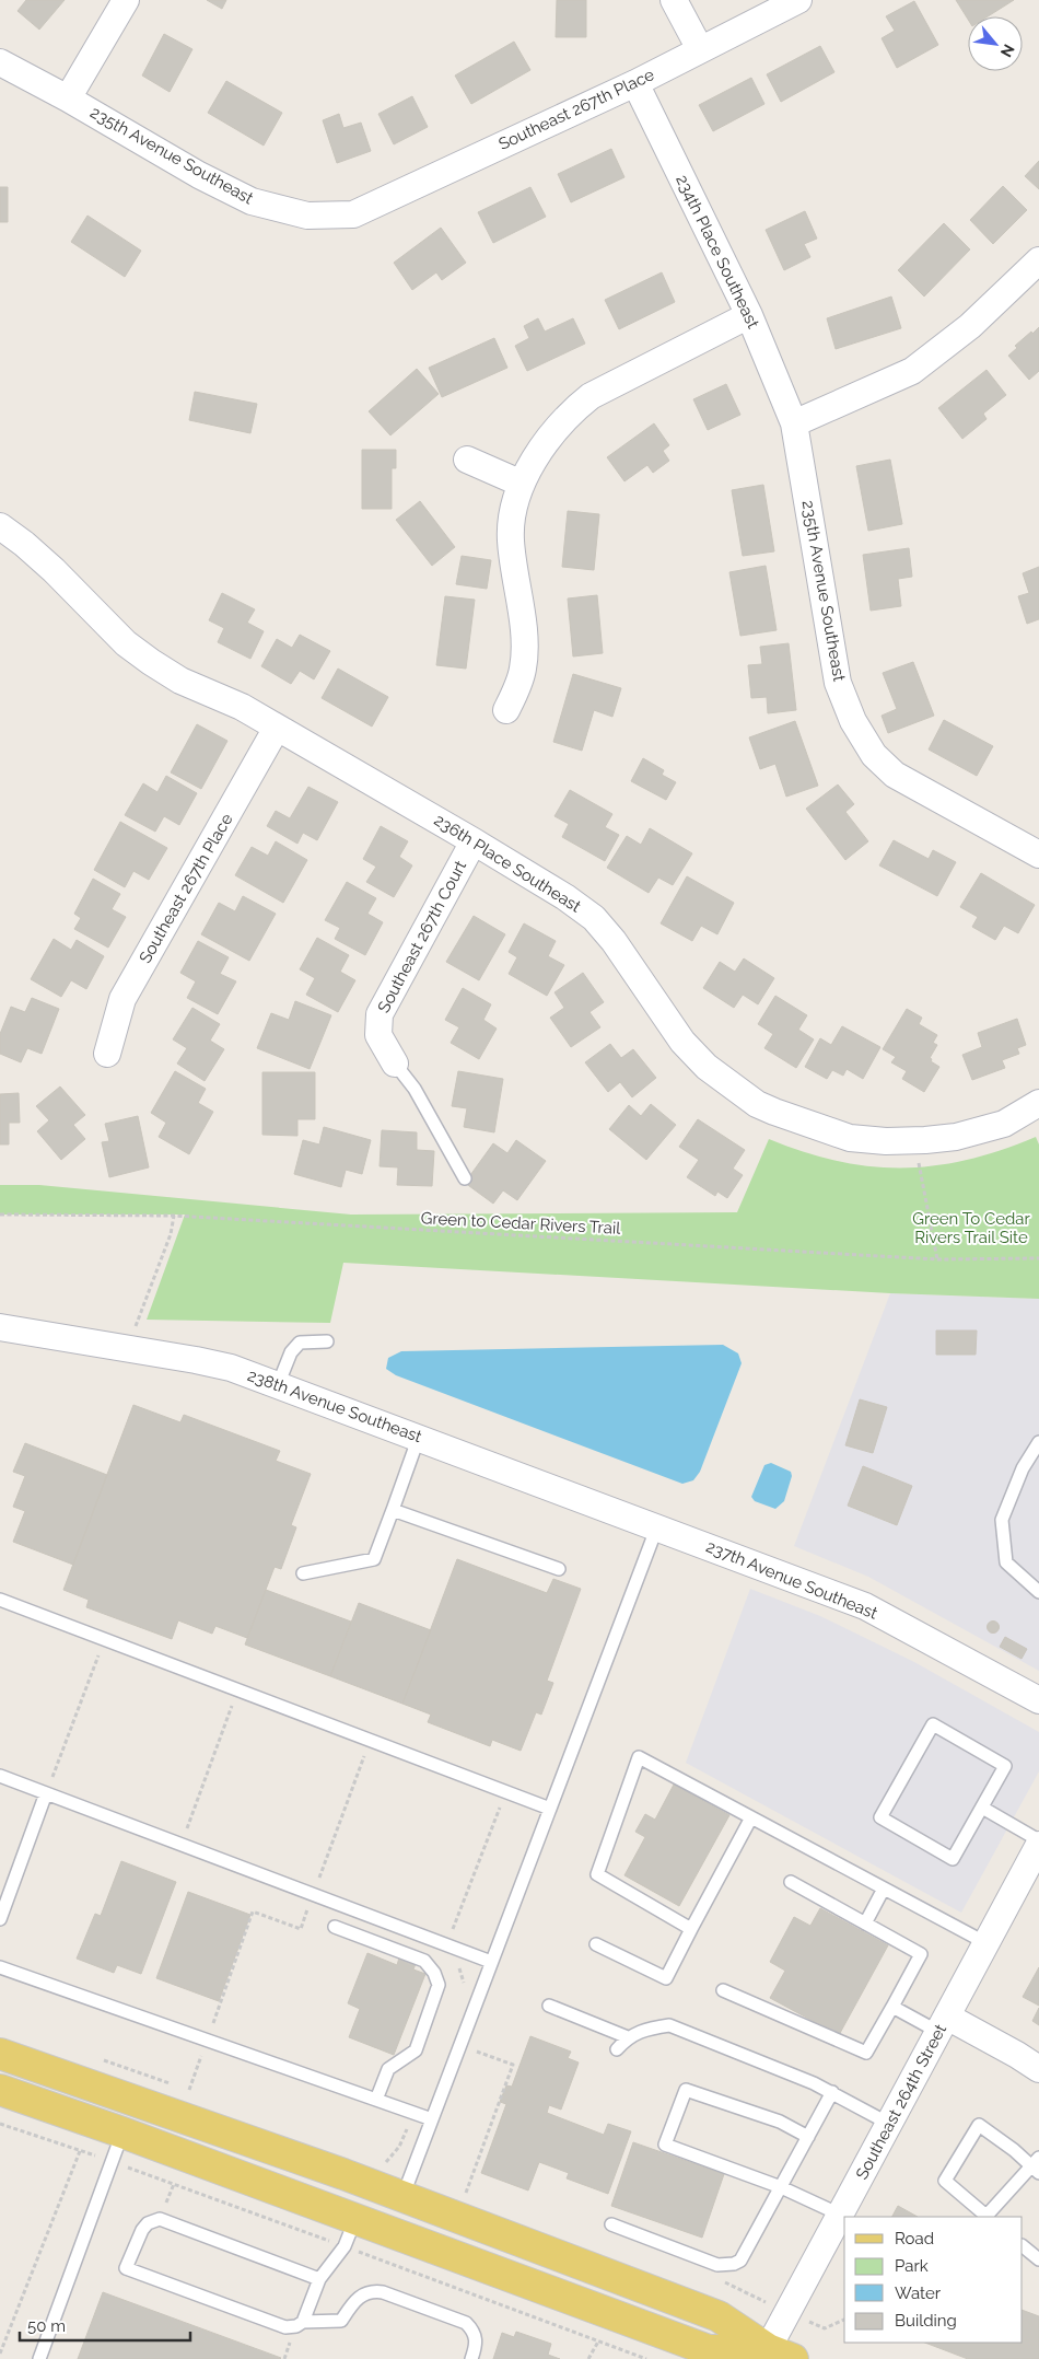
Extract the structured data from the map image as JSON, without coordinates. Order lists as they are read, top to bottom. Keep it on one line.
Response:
{"streets":{"street":["Southeast 267th Place","235th Avenue Southeast","234th Place Southeast","236th Place Southeast","Southeast 267th Court","238th Avenue Southeast","237th Avenue Southeast","Southeast 264th Street"],"path":["Green to Cedar Rivers Trail"]},"crossings":[["Southeast 267th Place","235th Avenue Southeast"],["Southeast 267th Place","234th Place Southeast"],["Southeast 267th Place","236th Place Southeast"],["235th Avenue Southeast","234th Place Southeast"],["236th Place Southeast","Southeast 267th Court"],["238th Avenue Southeast","237th Avenue Southeast"]],"parks":["Green To Cedar Rivers Trail Site"],"legend":["Road","Park","Water","Building"],"scale_bar":"50 m","north":"bottom right"}
